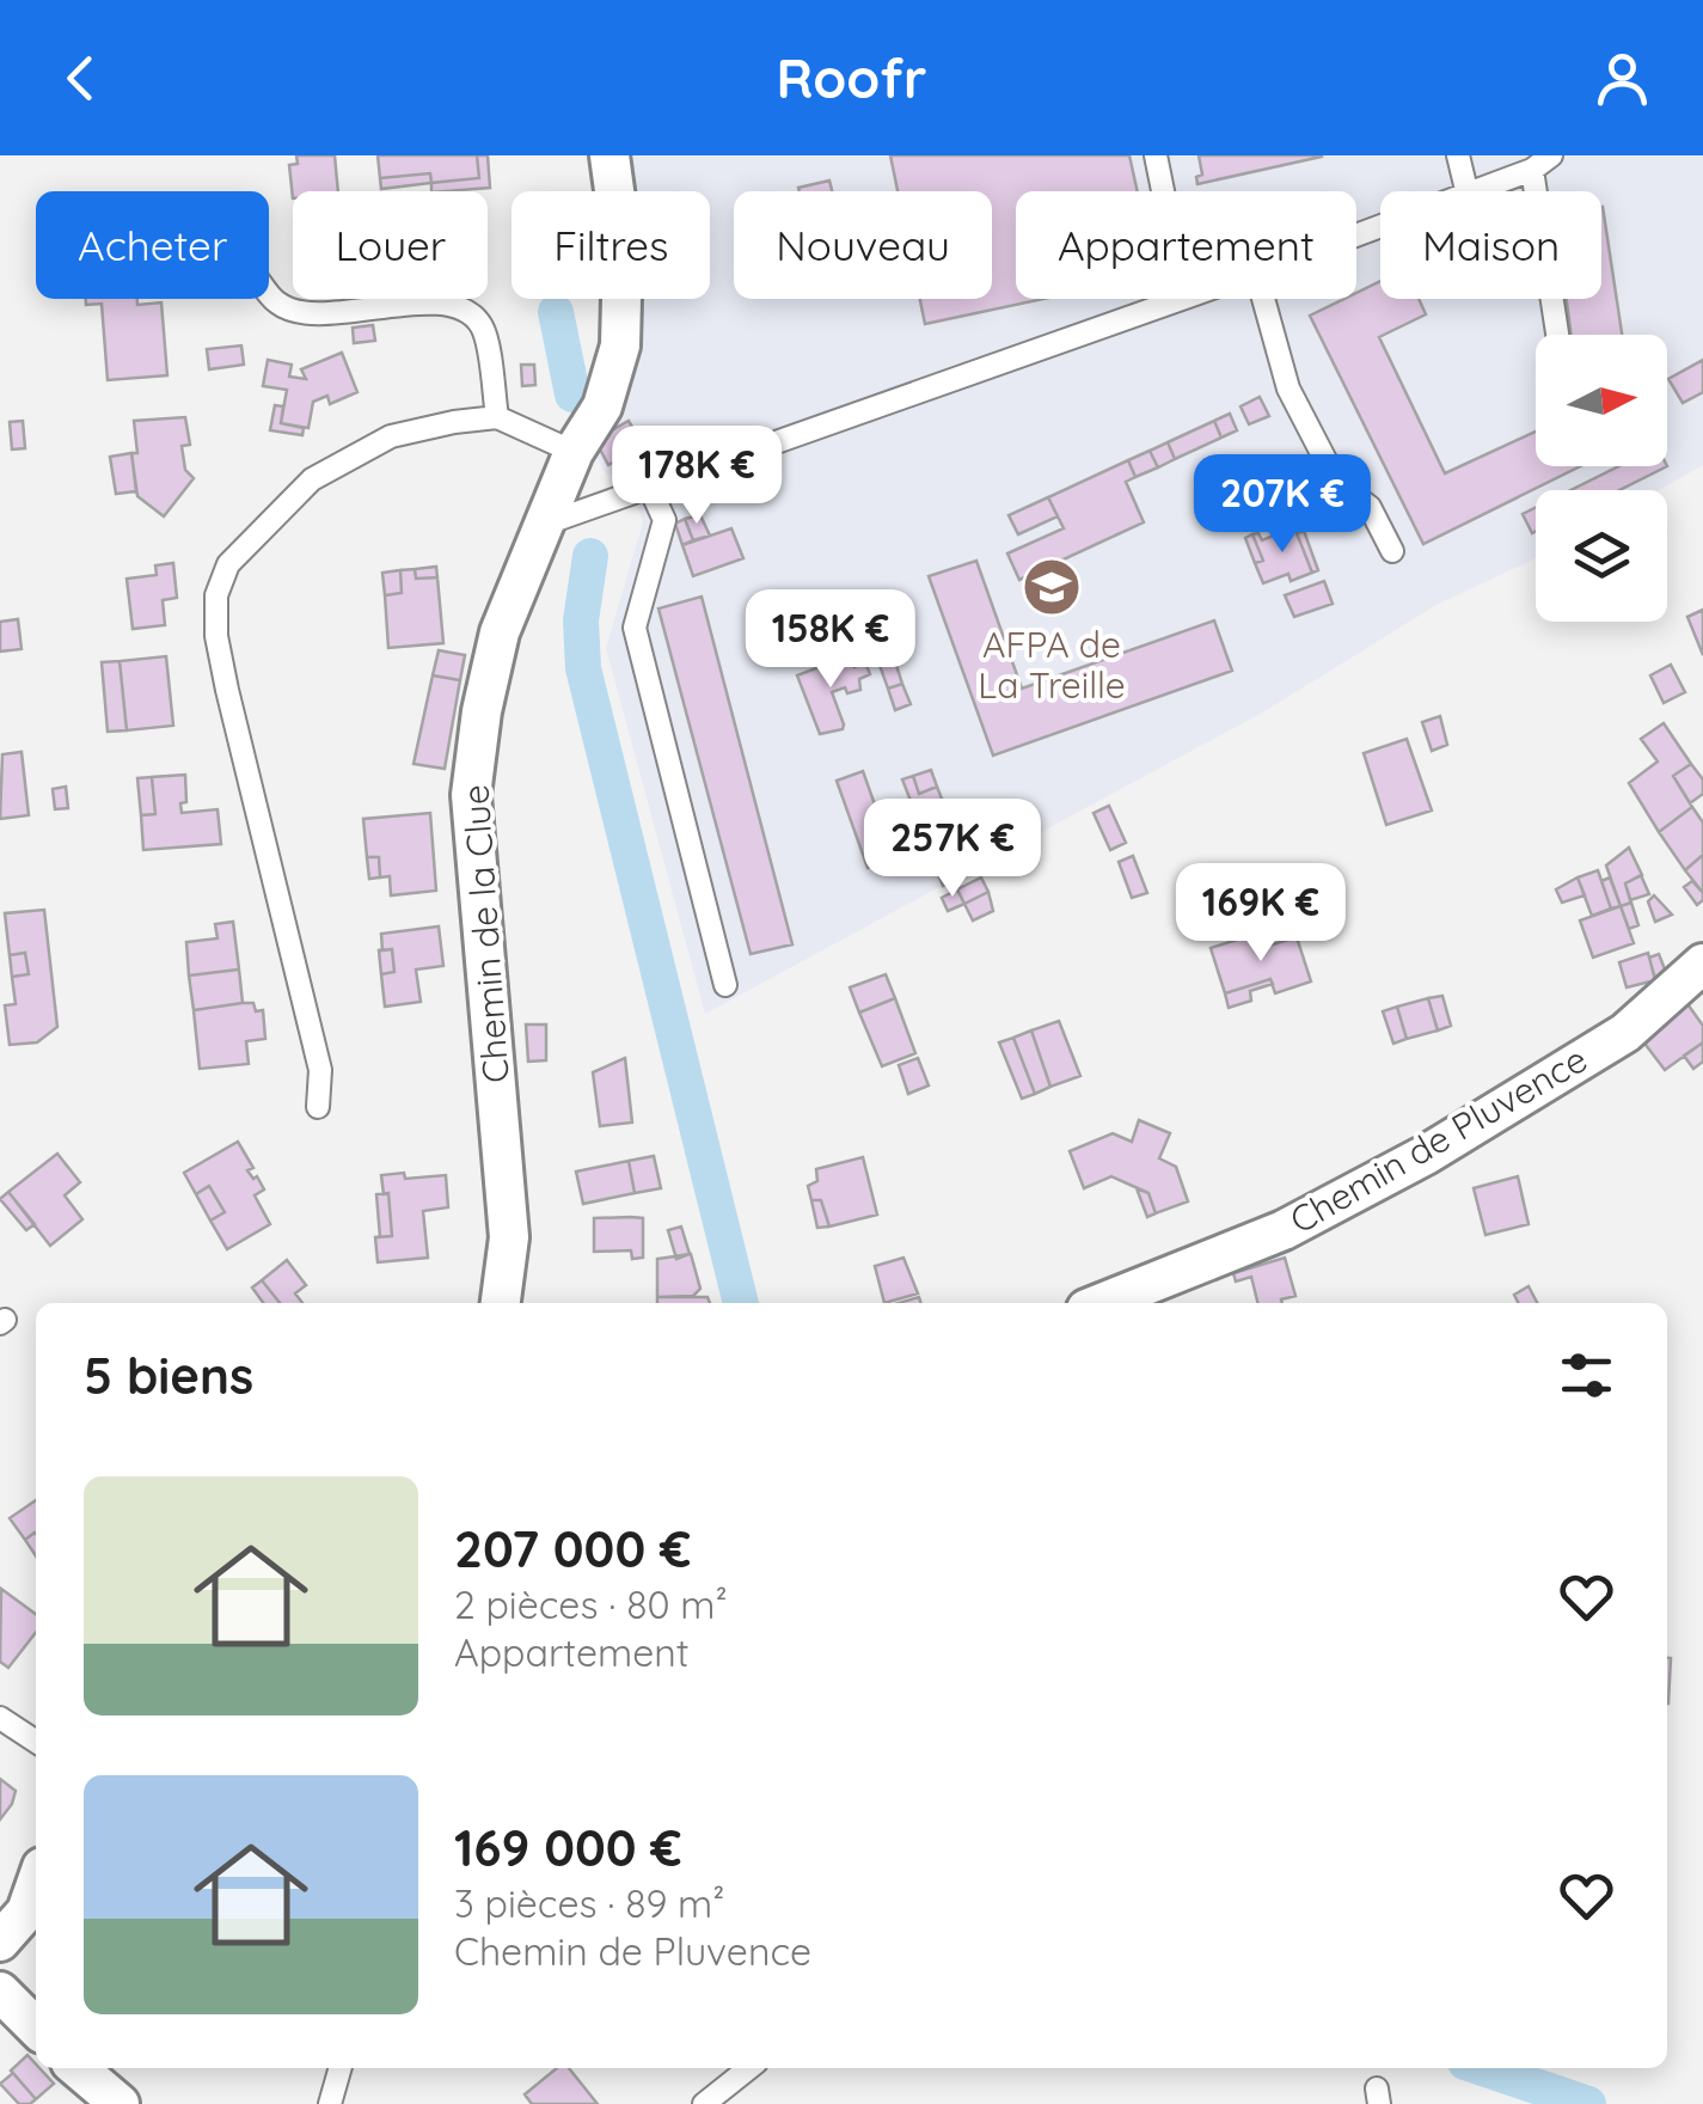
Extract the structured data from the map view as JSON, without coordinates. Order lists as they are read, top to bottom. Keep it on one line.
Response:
{"streets":{"street":["Chemin de la Clue","Chemin de Pluvence"]},"places":{"school or university":["AFPA de La Treille"]},"north":"right","page":{"header":"Roofr","chip":["Acheter","Louer","Filtres","Nouveau","Appartement","Maison"],"price":["178K €","207K €","158K €","257K €","169K €"],"heading":"5 biens","list":[{"name":"207 000 €","note":"2 pièces · 80 m² · Appartement"},{"name":"169 000 €","note":"3 pièces · 89 m² · Chemin de Pluvence"}]}}
